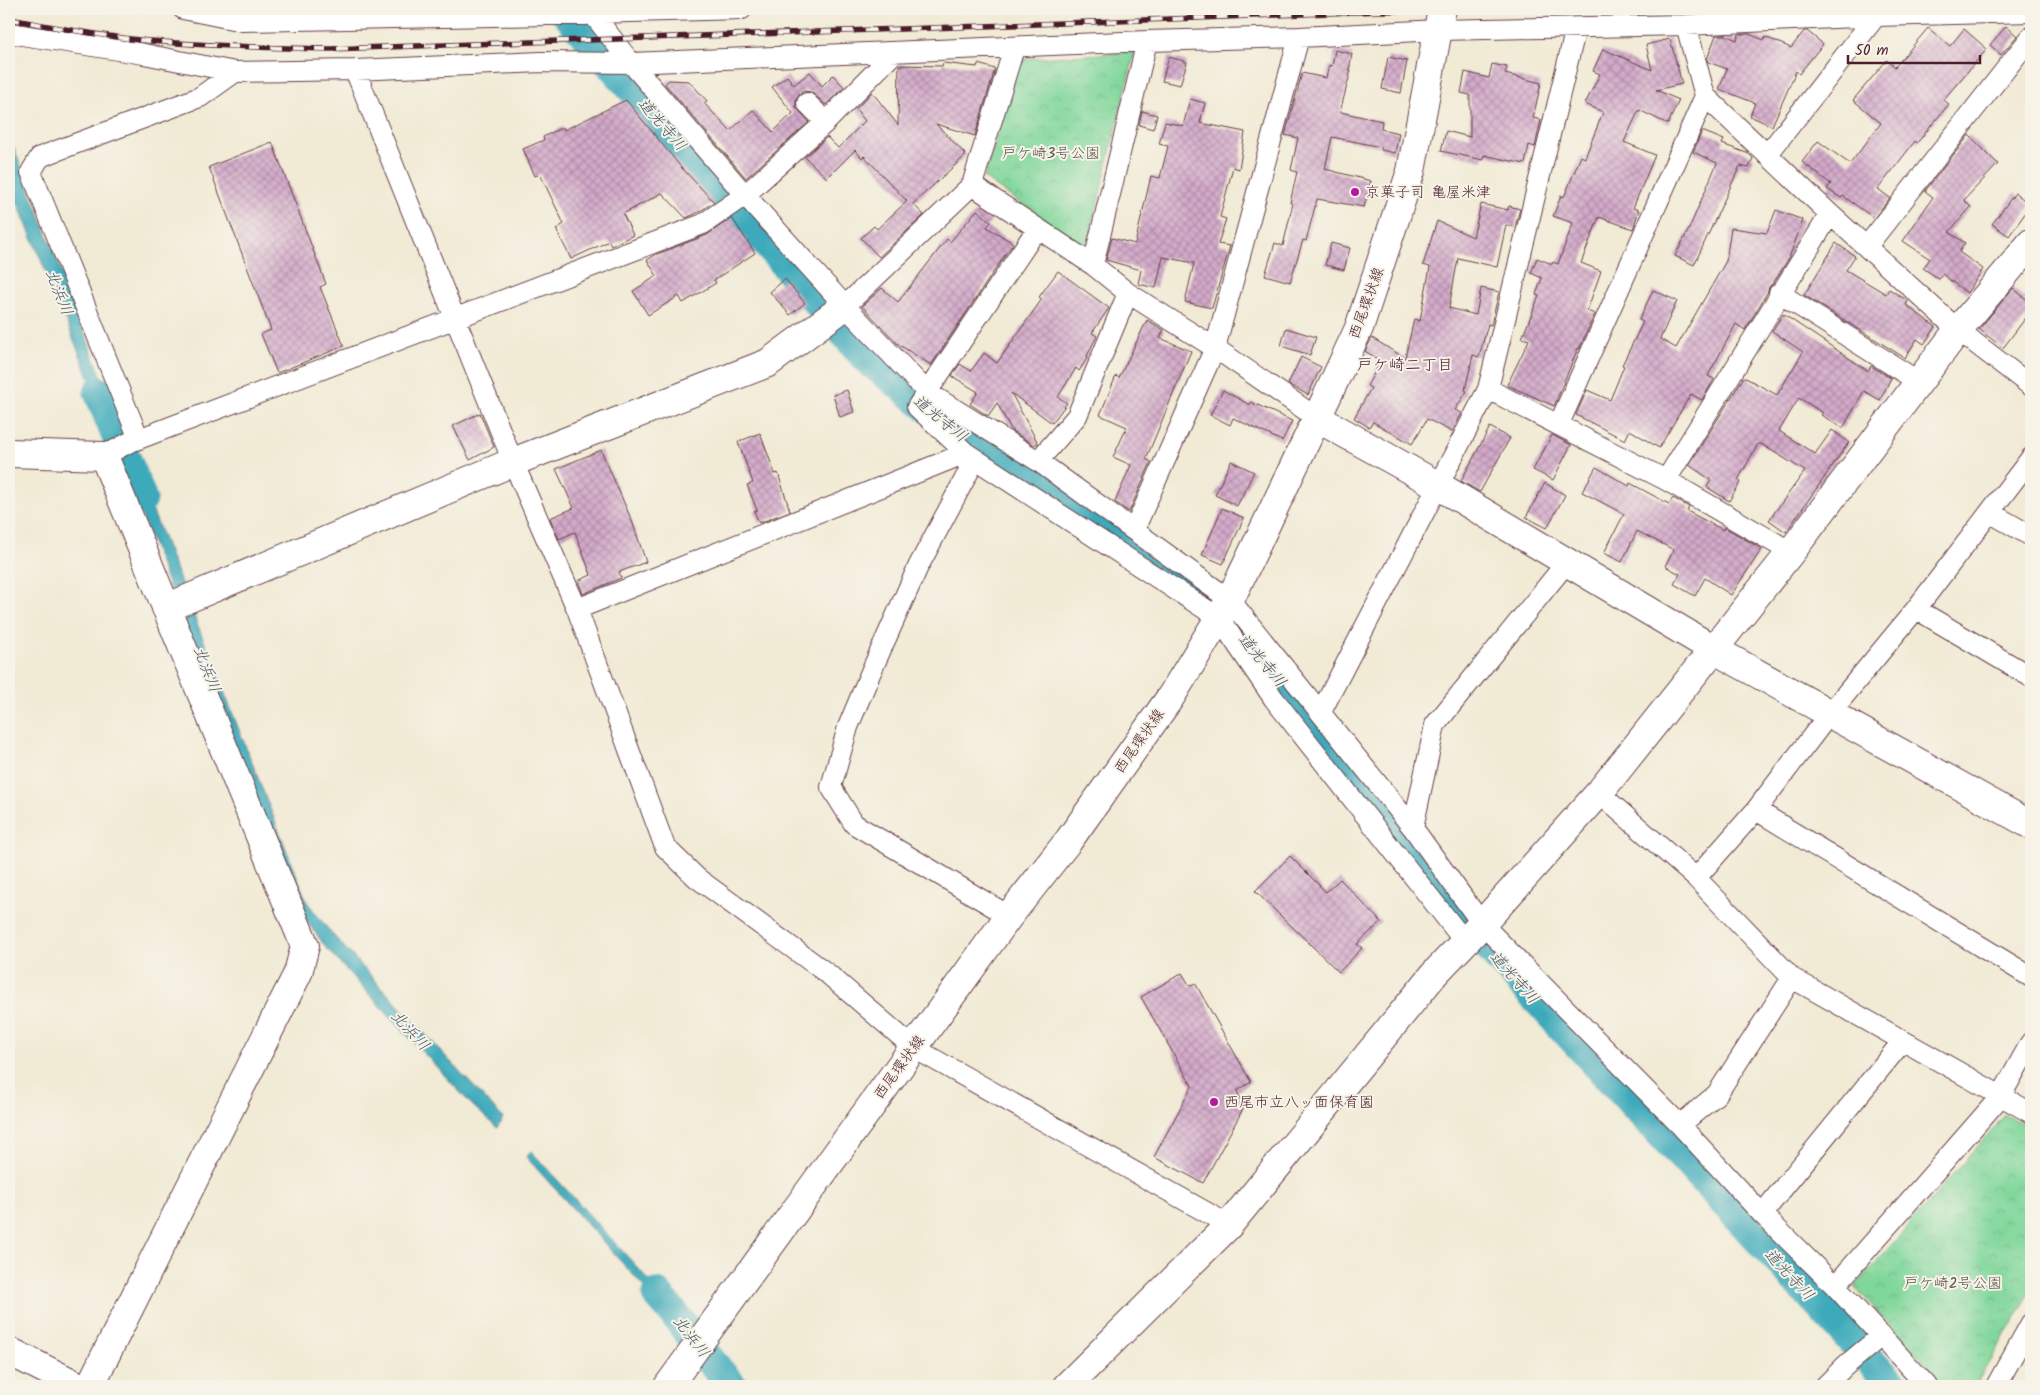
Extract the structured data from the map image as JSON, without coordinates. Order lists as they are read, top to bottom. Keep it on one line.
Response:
{"streets":{"street":["西尾環状線"]},"districts":["戸ケ崎二丁目"],"water":["道光寺川","北浜川"],"parks":["戸ケ崎3号公園","戸ケ崎2号公園"],"places":["京菓子司 亀屋米津","西尾市立八ッ面保育園"],"scale_bar":"50 m"}
